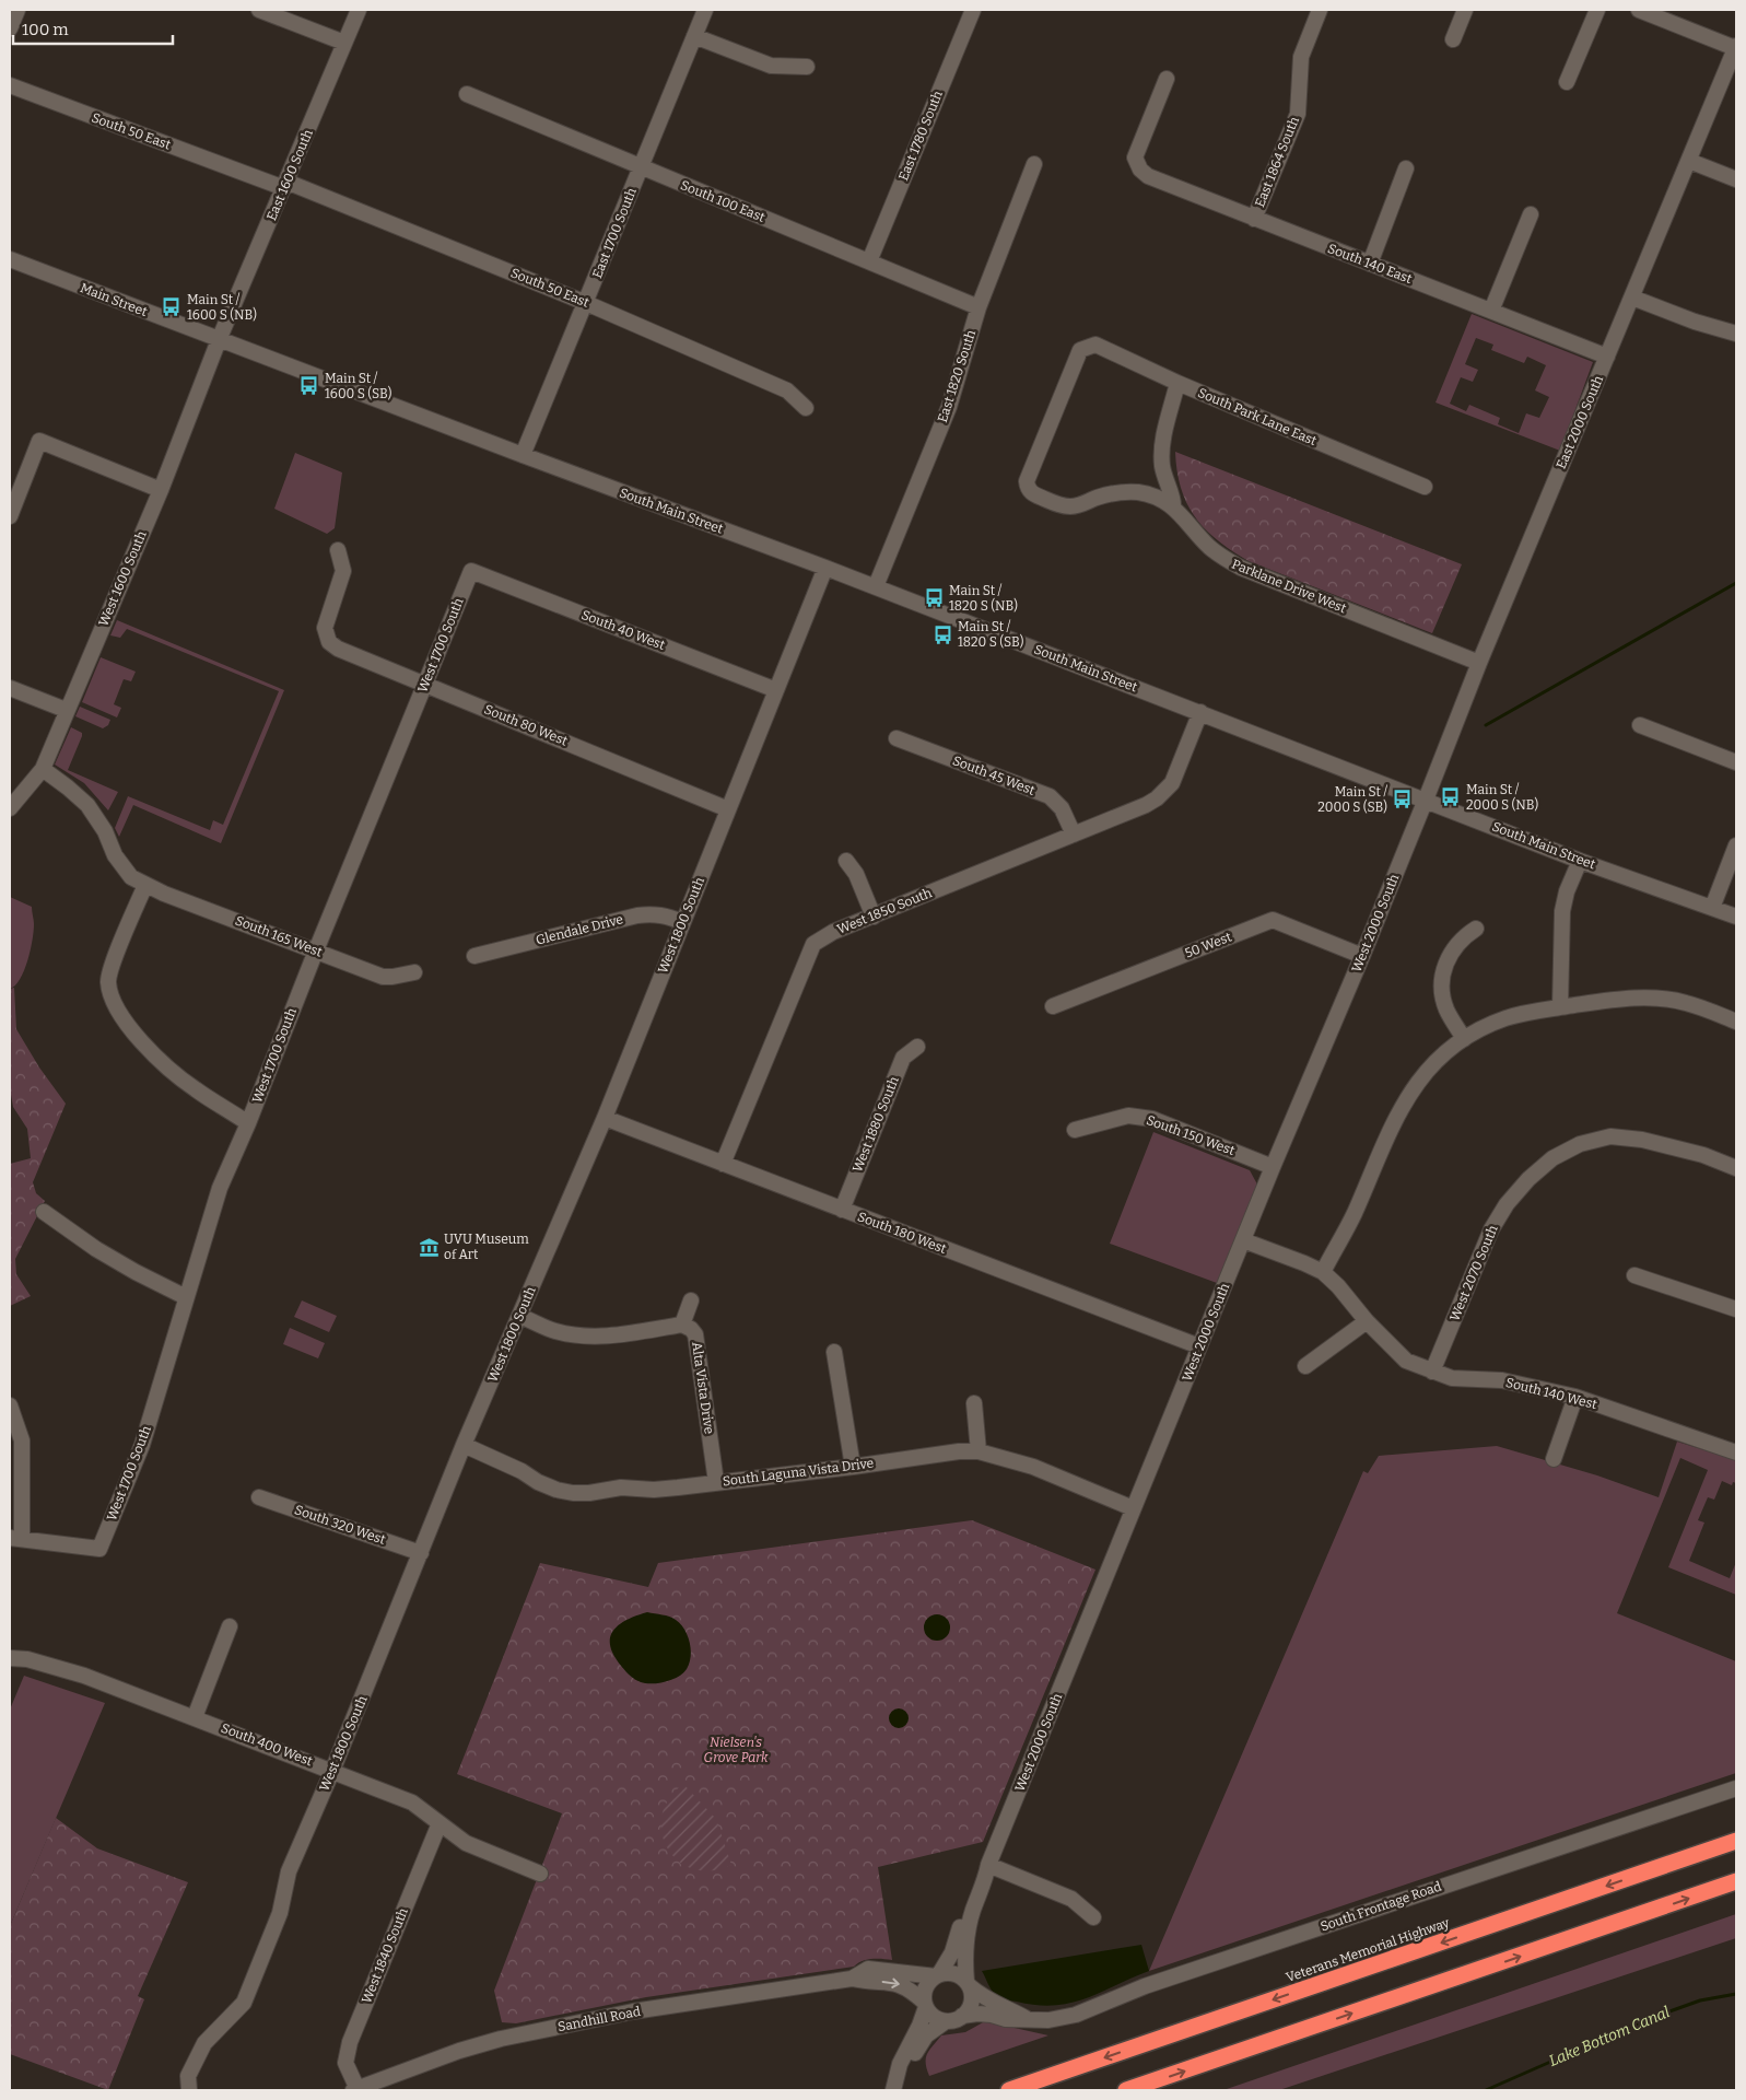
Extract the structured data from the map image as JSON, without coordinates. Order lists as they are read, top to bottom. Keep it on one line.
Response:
{"streets":{"highway":["Veterans Memorial Highway"],"street":["South 50 East","East 1780 South","East 1864 South","East 1600 South","South 100 East","East 1700 South","South 140 East","Main Street","East 1820 South","South Park Lane East","East 2000 South","South Main Street","West 1600 South","Parklane Drive West","South 40 West","West 1700 South","South 80 West","South 45 West","West 1850 South","West 2000 South","West 1800 South","Glendale Drive","South 165 West","50 West","West 1880 South","South 150 West","South 180 West","West 2070 South","Alta Vista Drive","South 140 West","South Laguna Vista Drive","South 320 West","South 400 West","South Frontage Road","West 1840 South","Sandhill Road"]},"crossings":[["South 50 East","East 1600 South"],["South 50 East","East 1700 South"],["East 1780 South","South 100 East"],["East 1864 South","South 140 East"],["East 1600 South","Main Street"],["East 1600 South","South Main Street"],["East 1600 South","West 1600 South"],["South 100 East","East 1700 South"],["South 100 East","East 1820 South"],["East 1700 South","South Main Street"],["South 140 East","East 2000 South"],["Main Street","South Main Street"],["Main Street","West 1600 South"],["East 1820 South","South Main Street"],["South Park Lane East","Parklane Drive West"],["East 2000 South","South Main Street"],["East 2000 South","Parklane Drive West"],["East 2000 South","West 2000 South"],["South Main Street","West 1600 South"],["South Main Street","West 1850 South"],["South Main Street","West 2000 South"],["South Main Street","West 1800 South"],["West 1600 South","South 165 West"],["South 40 West","West 1700 South"],["South 40 West","West 1800 South"],["West 1700 South","South 80 West"],["West 1700 South","South 165 West"],["South 80 West","West 1800 South"],["South 45 West","West 1850 South"],["West 1850 South","South 180 West"],["West 2000 South","50 West"],["West 2000 South","South 150 West"],["West 2000 South","South 180 West"],["West 2000 South","South 140 West"],["West 2000 South","South Laguna Vista Drive"],["West 2000 South","South Frontage Road"],["West 2000 South","Sandhill Road"],["West 1800 South","Glendale Drive"],["West 1800 South","South 180 West"],["West 1800 South","South Laguna Vista Drive"],["West 1800 South","South 320 West"],["West 1800 South","South 400 West"],["West 1880 South","South 180 West"],["West 2070 South","South 140 West"],["Alta Vista Drive","South Laguna Vista Drive"],["South 400 West","West 1840 South"],["South Frontage Road","Sandhill Road"],["West 1840 South","Sandhill Road"]],"water":["Lake Bottom Canal"],"parks":["Nielsen's Grove Park"],"places":{"bus stop":["Main St / 1600 S (NB)","Main St / 1600 S (SB)","Main St / 1820 S (NB)","Main St / 1820 S (SB)","Main St / 2000 S (NB)","Main St / 2000 S (SB)"],"museum":["UVU Museum of Art"]},"scale_bar":"100 m"}
